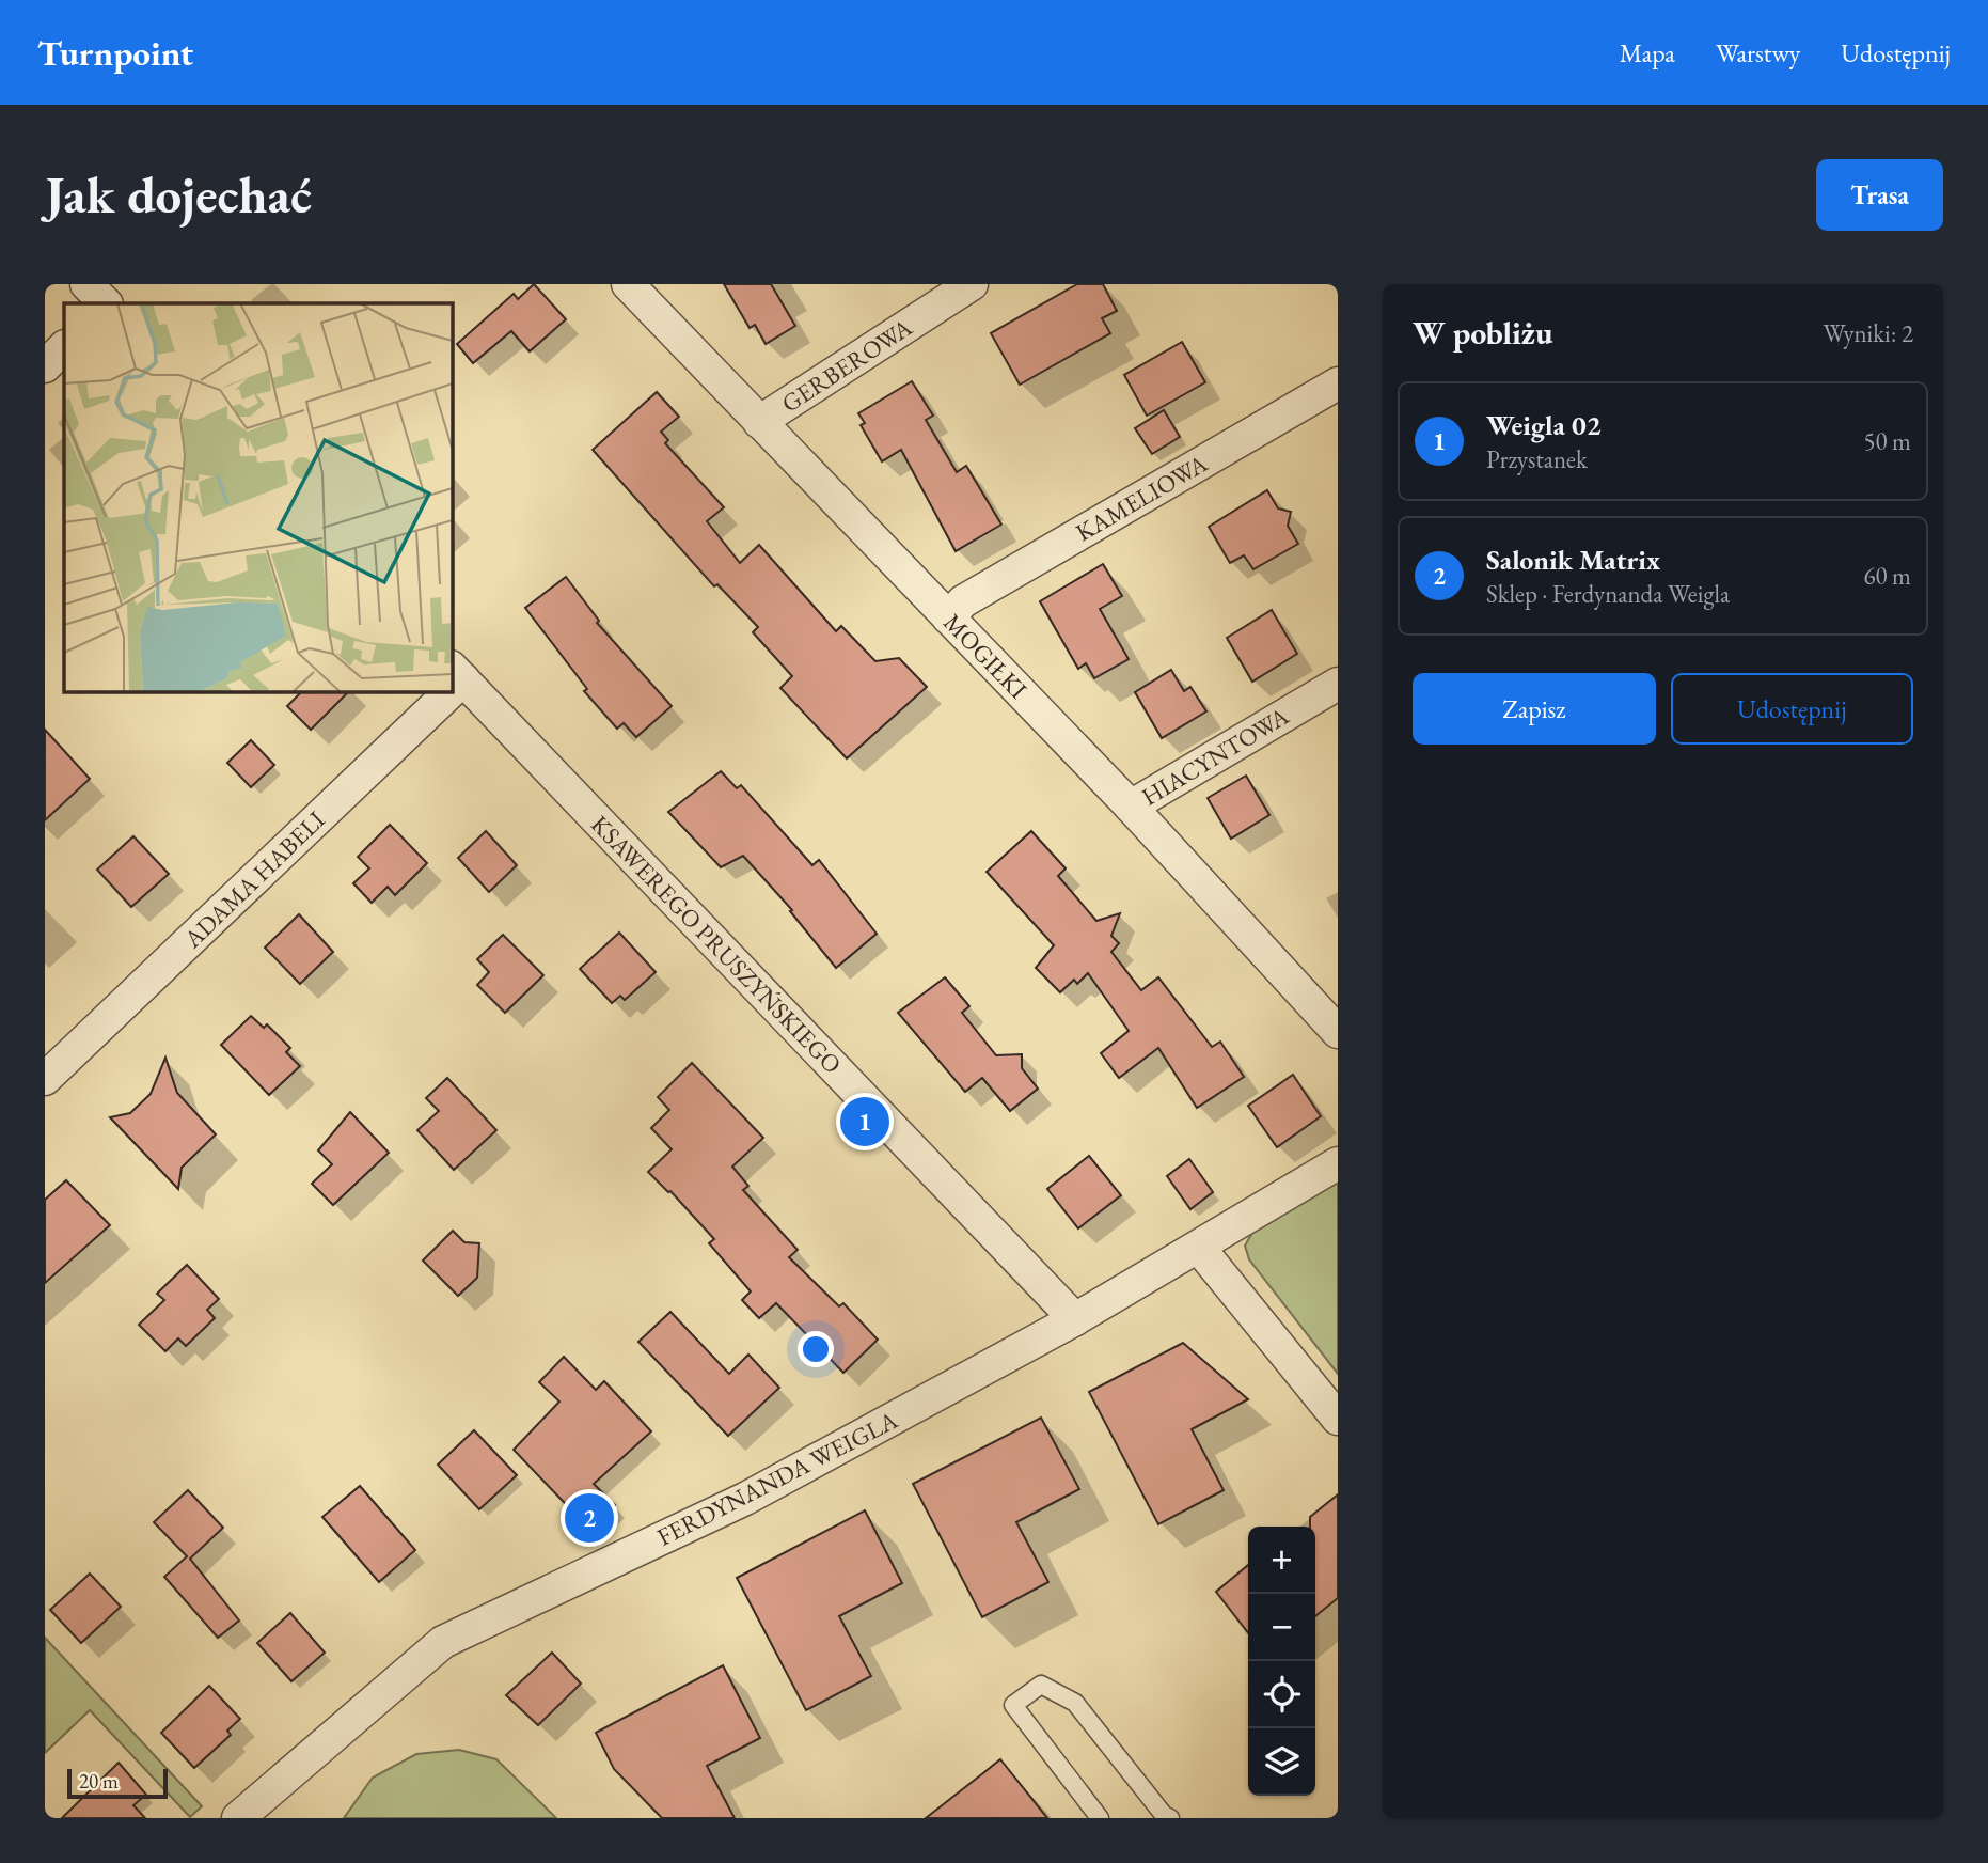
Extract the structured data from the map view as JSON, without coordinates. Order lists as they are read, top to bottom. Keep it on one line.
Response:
{"streets":{"street":["GERBEROWA","KAMELIOWA","MOGIŁKI","HIACYNTOWA","ADAMA HABELI","KSAWEREGO PRUSZYŃSKIEGO","FERDYNANDA WEIGLA"]},"crossings":[["GERBEROWA","MOGIŁKI"],["KAMELIOWA","MOGIŁKI"],["MOGIŁKI","HIACYNTOWA"],["KSAWEREGO PRUSZYŃSKIEGO","FERDYNANDA WEIGLA"]],"scale_bar":"20 m","page":{"header":"Turnpoint","nav":["Mapa","Warstwy","Udostępnij"],"buttons":["Trasa",["Zapisz","Udostępnij"]],"title":"Jak dojechać","heading":["W pobliżu","Wyniki: 2"],"list":[{"mark":"1","name":"Weigla 02","note":"Przystanek","value":"50 m"},{"mark":"2","name":"Salonik Matrix","note":"Sklep · Ferdynanda Weigla","value":"60 m"}],"pins":["1","2"],"map_buttons":["+","−"],"scale":"20 m"}}
